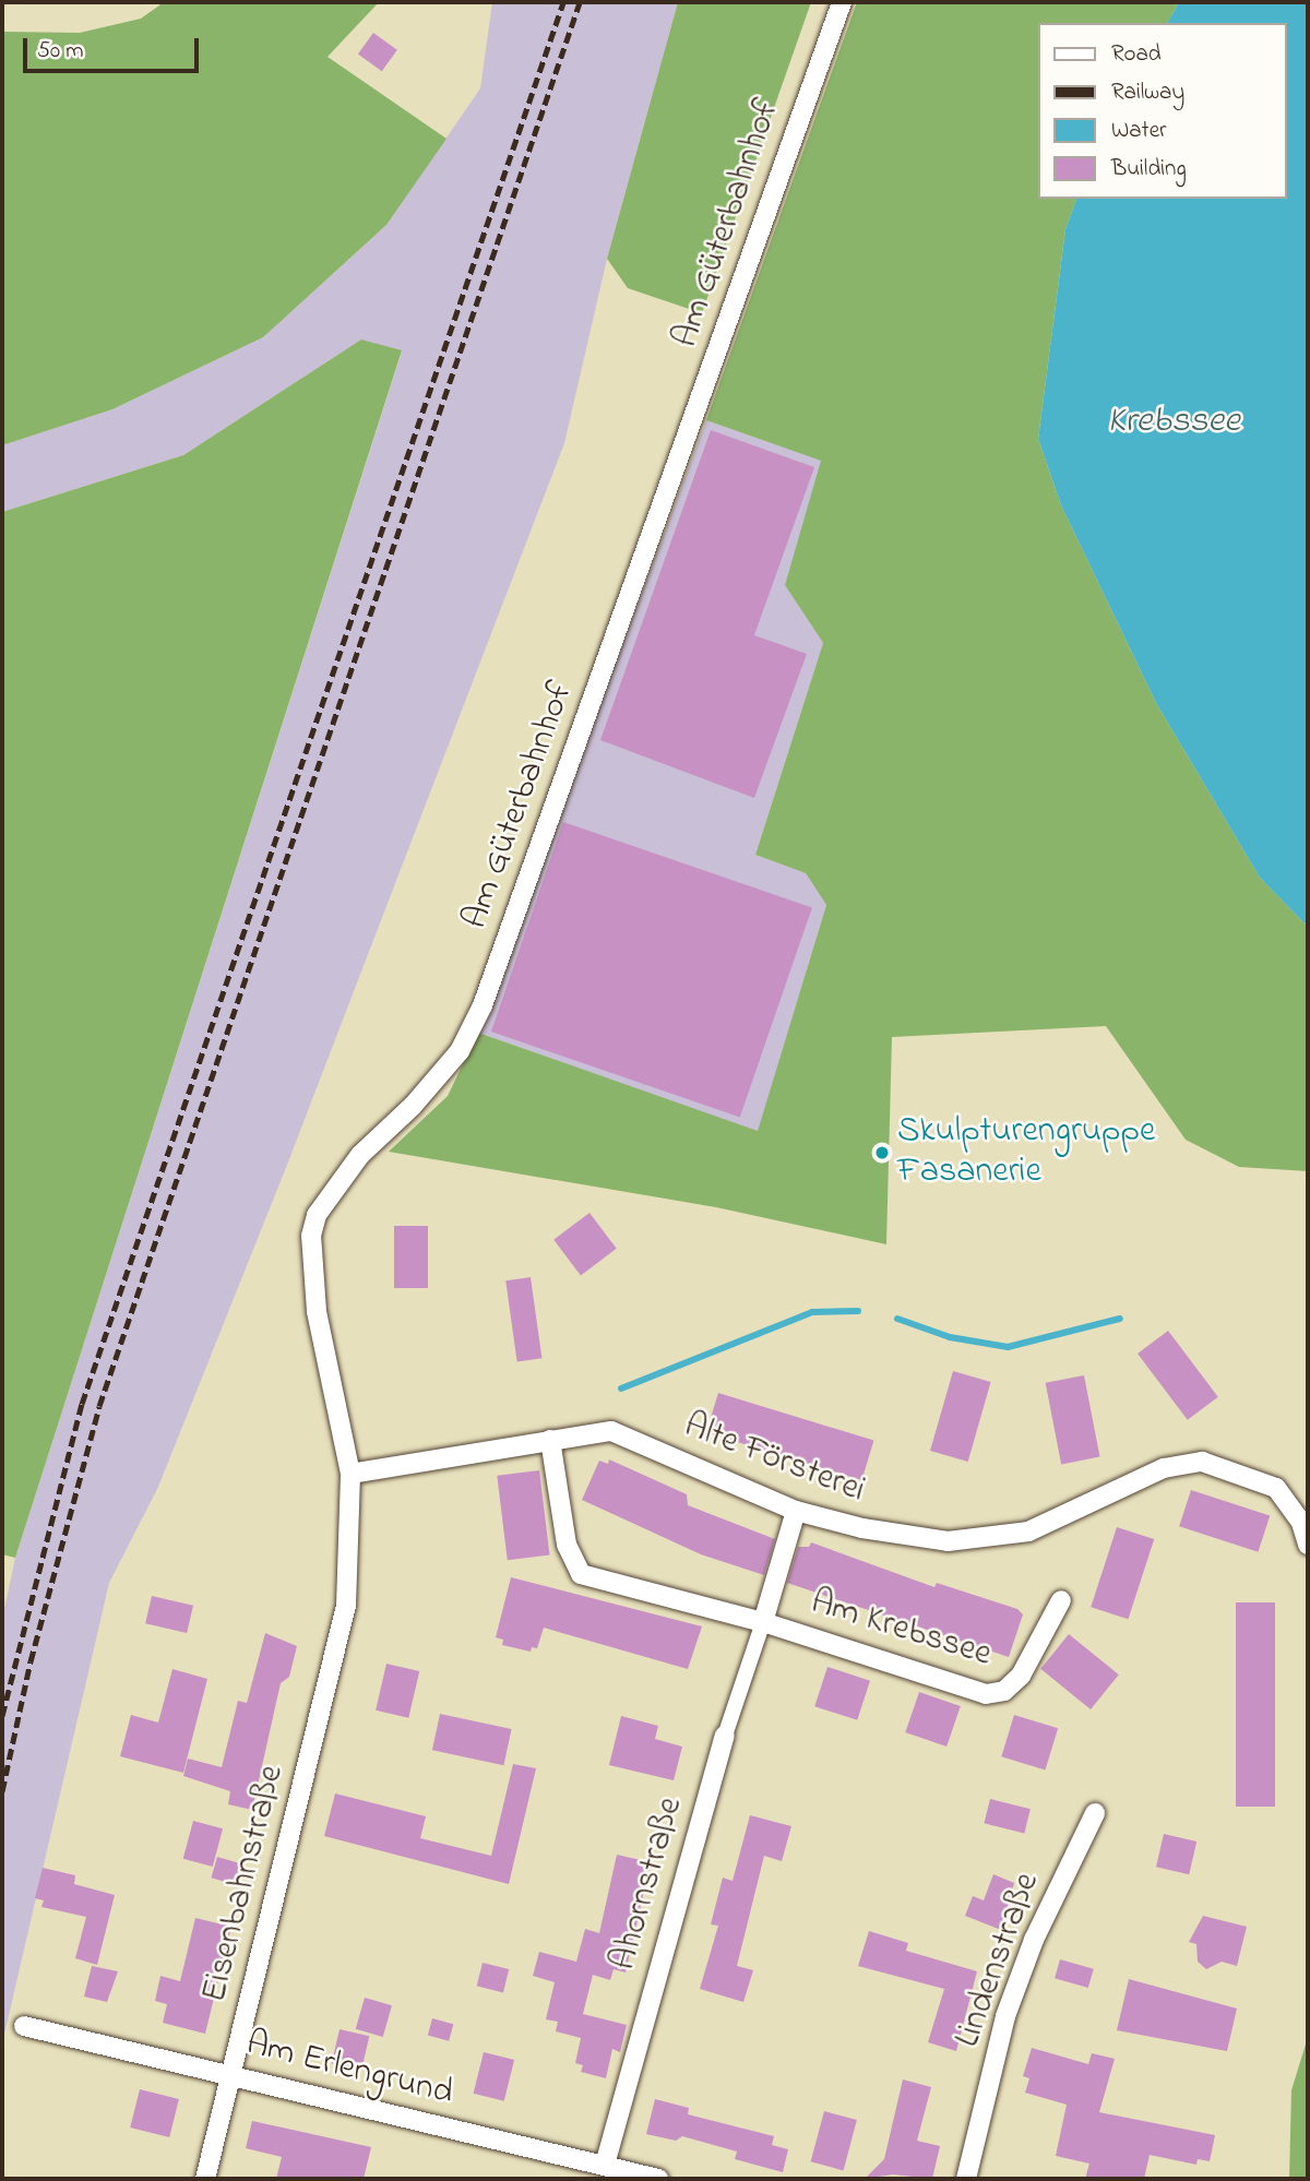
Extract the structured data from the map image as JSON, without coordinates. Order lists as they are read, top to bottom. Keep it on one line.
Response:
{"streets":{"street":["Am Güterbahnhof","Alte Försterei","Am Krebssee","Eisenbahnstraße","Ahornstraße","Lindenstraße","Am Erlengrund"]},"crossings":[["Am Güterbahnhof","Alte Försterei"],["Am Güterbahnhof","Eisenbahnstraße"],["Alte Försterei","Am Krebssee"],["Am Krebssee","Ahornstraße"],["Eisenbahnstraße","Am Erlengrund"],["Ahornstraße","Am Erlengrund"]],"water":["Krebssee"],"places":["Skulpturengruppe Fasanerie"],"legend":["Road","Railway","Water","Building"],"scale_bar":"50 m"}
